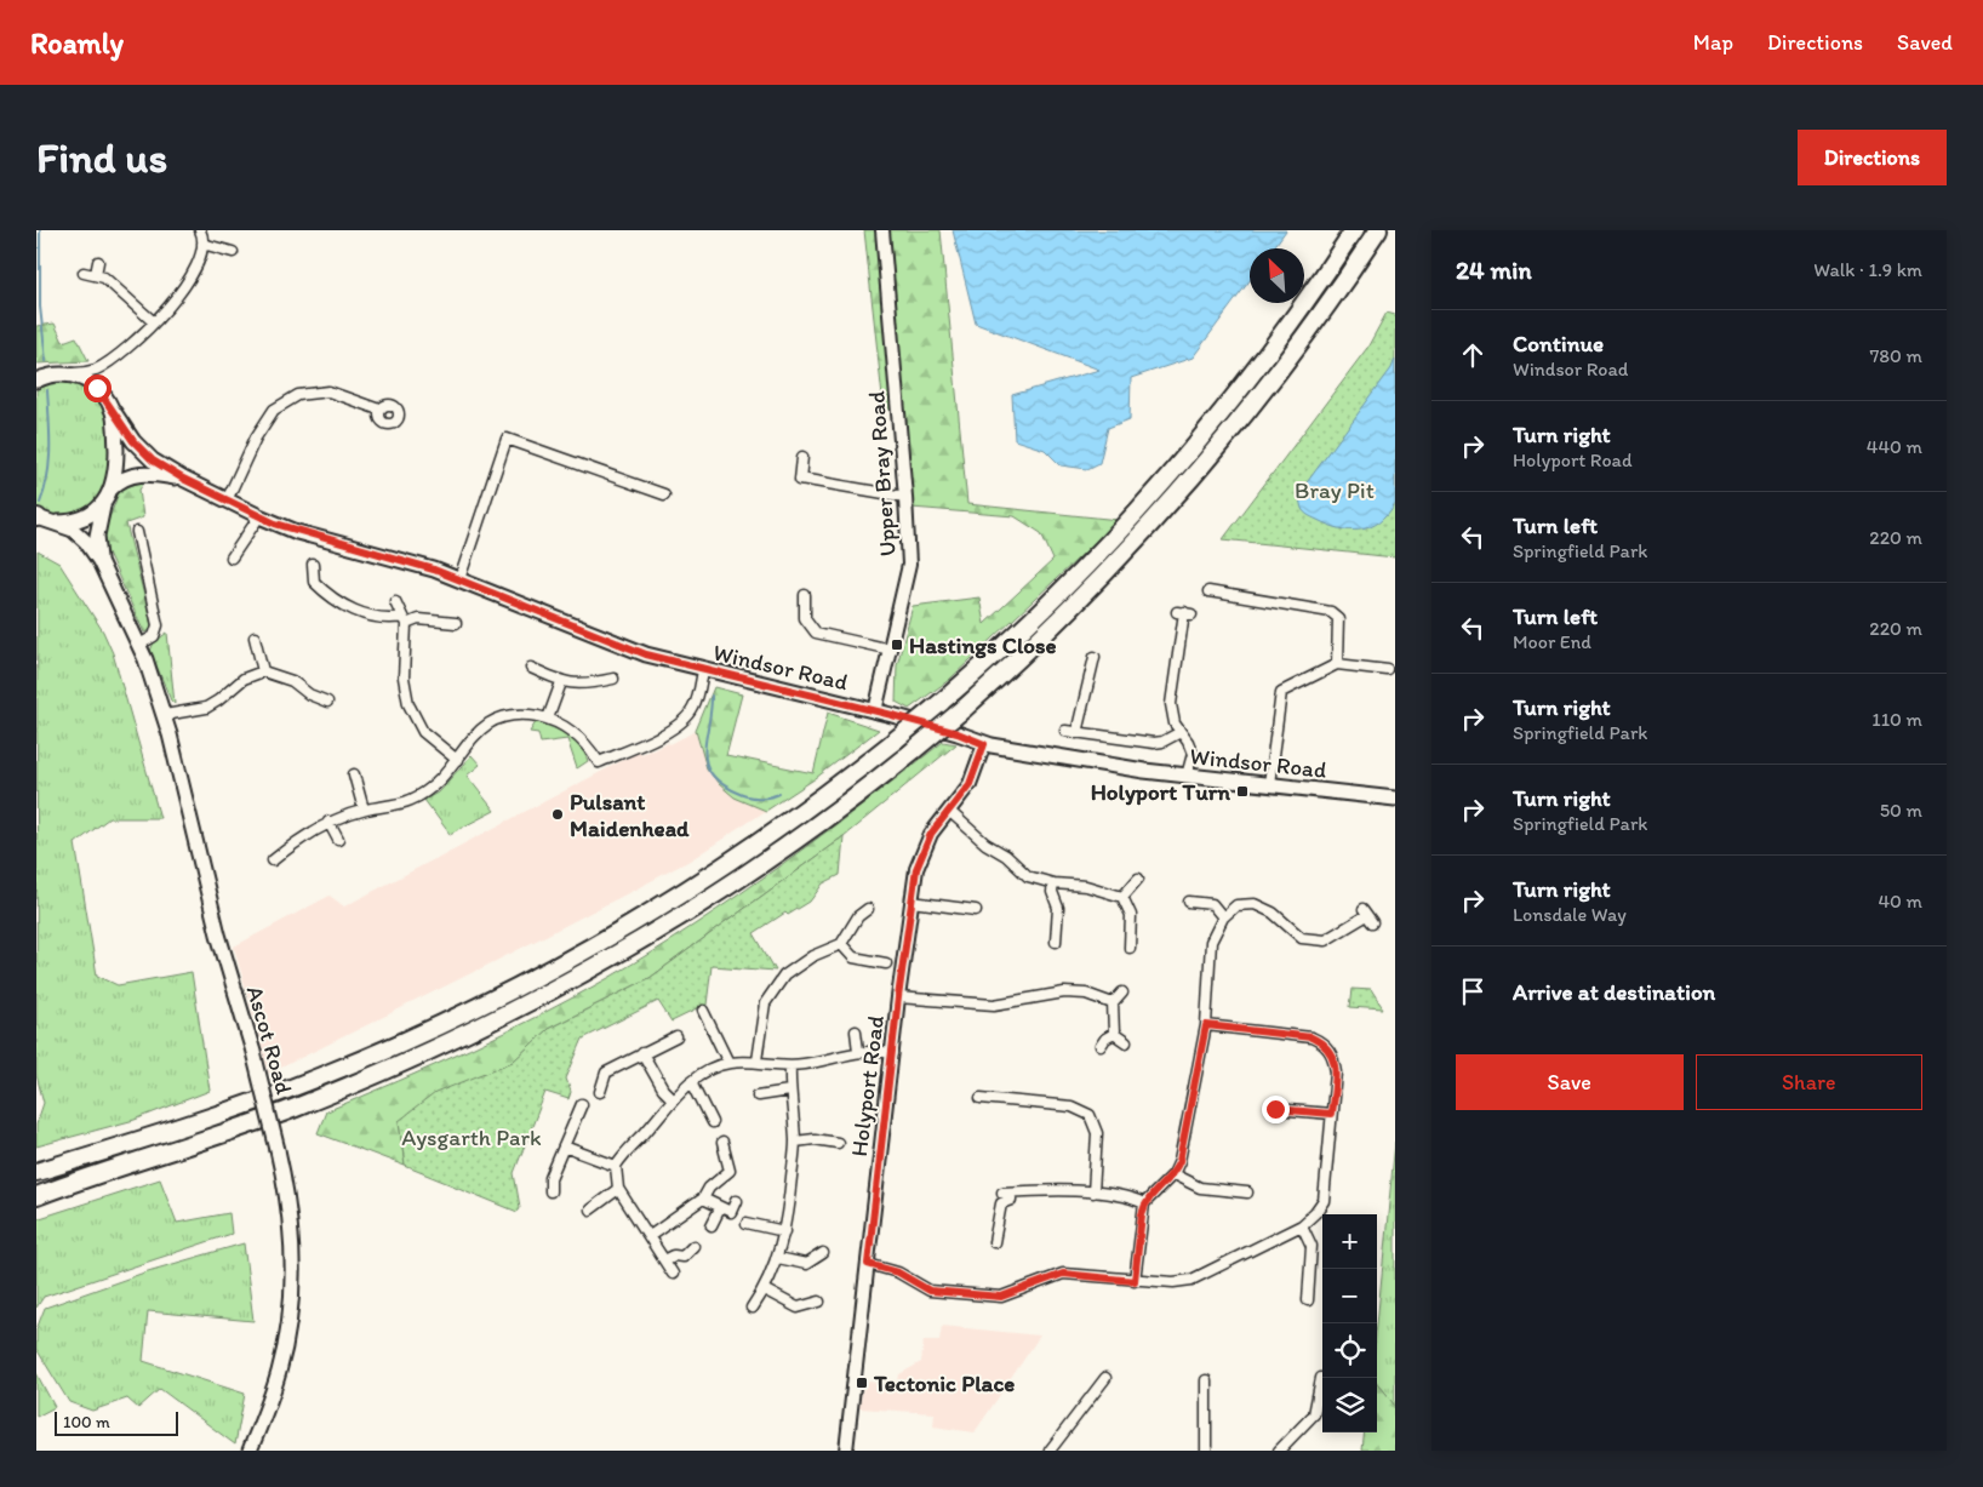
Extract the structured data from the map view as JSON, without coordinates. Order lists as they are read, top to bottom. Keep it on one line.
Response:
{"streets":{"main road":["Windsor Road","Ascot Road"],"street":["Upper Bray Road","Holyport Road"]},"crossings":[["Upper Bray Road","Windsor Road"],["Windsor Road","Holyport Road"]],"parks":["Bray Pit","Aysgarth Park"],"places":{"transit":["Hastings Close","Holyport Turn","Tectonic Place"],"other":["Pulsant Maidenhead"]},"scale_bar":"100 m","north":"top left","page":{"header":"Roamly","nav":["Map","Directions","Saved"],"buttons":["Directions",["Save","Share"]],"title":"Find us","heading":["24 min","Walk · 1.9 km"],"list":[["Continue","Windsor Road","780 m"],["Turn right","Holyport Road","440 m"],["Turn left","Springfield Park","220 m"],["Turn left","Moor End","220 m"],["Turn right","Springfield Park","110 m"],["Turn right","Springfield Park","50 m"],["Turn right","Lonsdale Way","40 m"],"Arrive at destination"],"map_buttons":["+","−"],"scale":"100 m"}}
